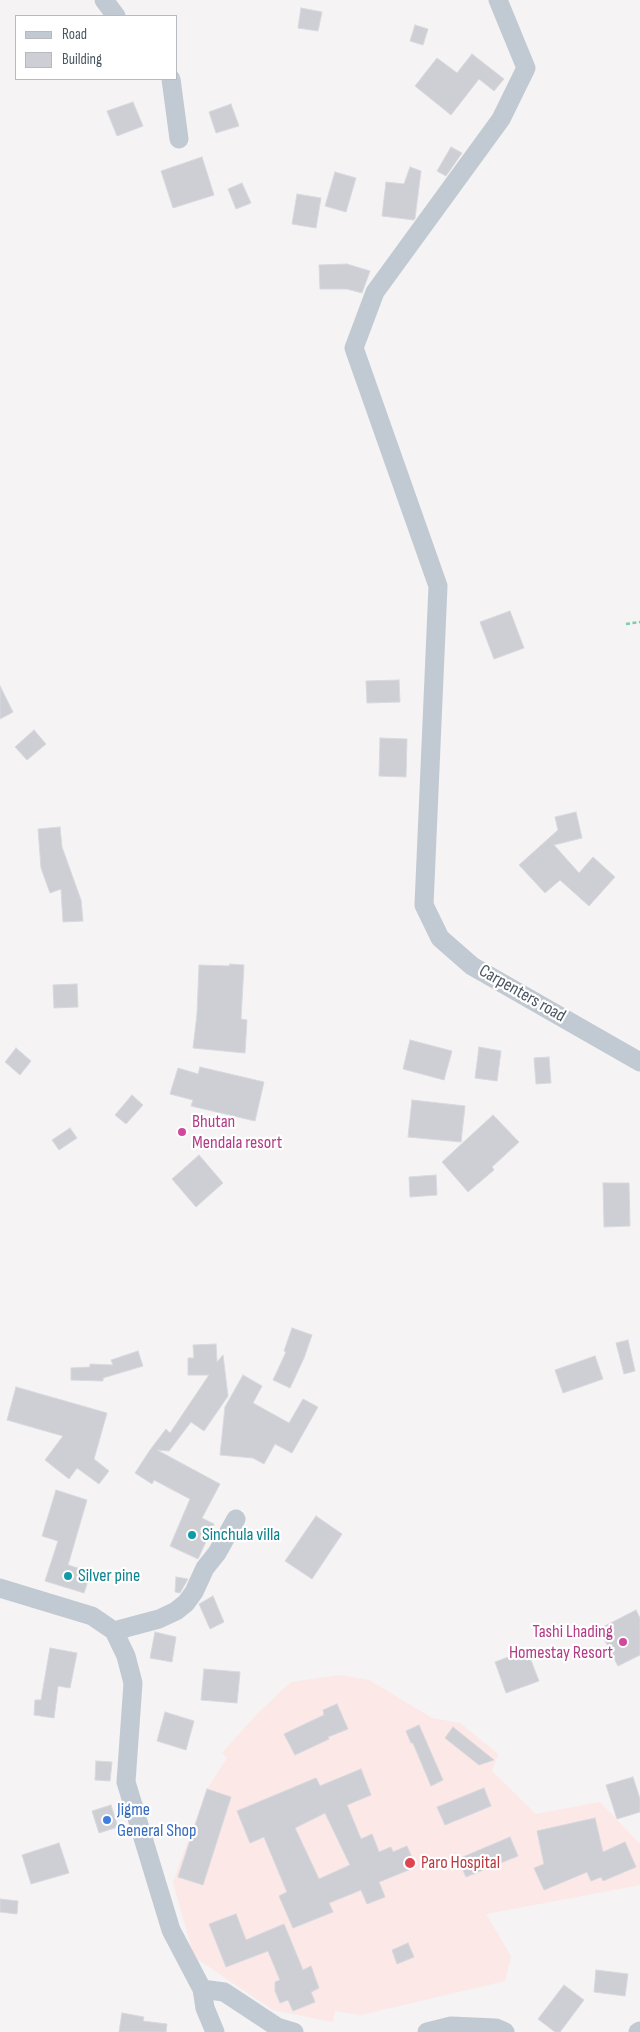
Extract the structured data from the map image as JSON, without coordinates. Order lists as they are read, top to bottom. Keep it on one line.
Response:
{"streets":{"street":["Carpenters road"]},"places":["Bhutan Mendala resort","Sinchula villa","Silver pine","Tashi Lhading Homestay Resort","Jigme General Shop","Paro Hospital"],"legend":["Road","Building"]}
